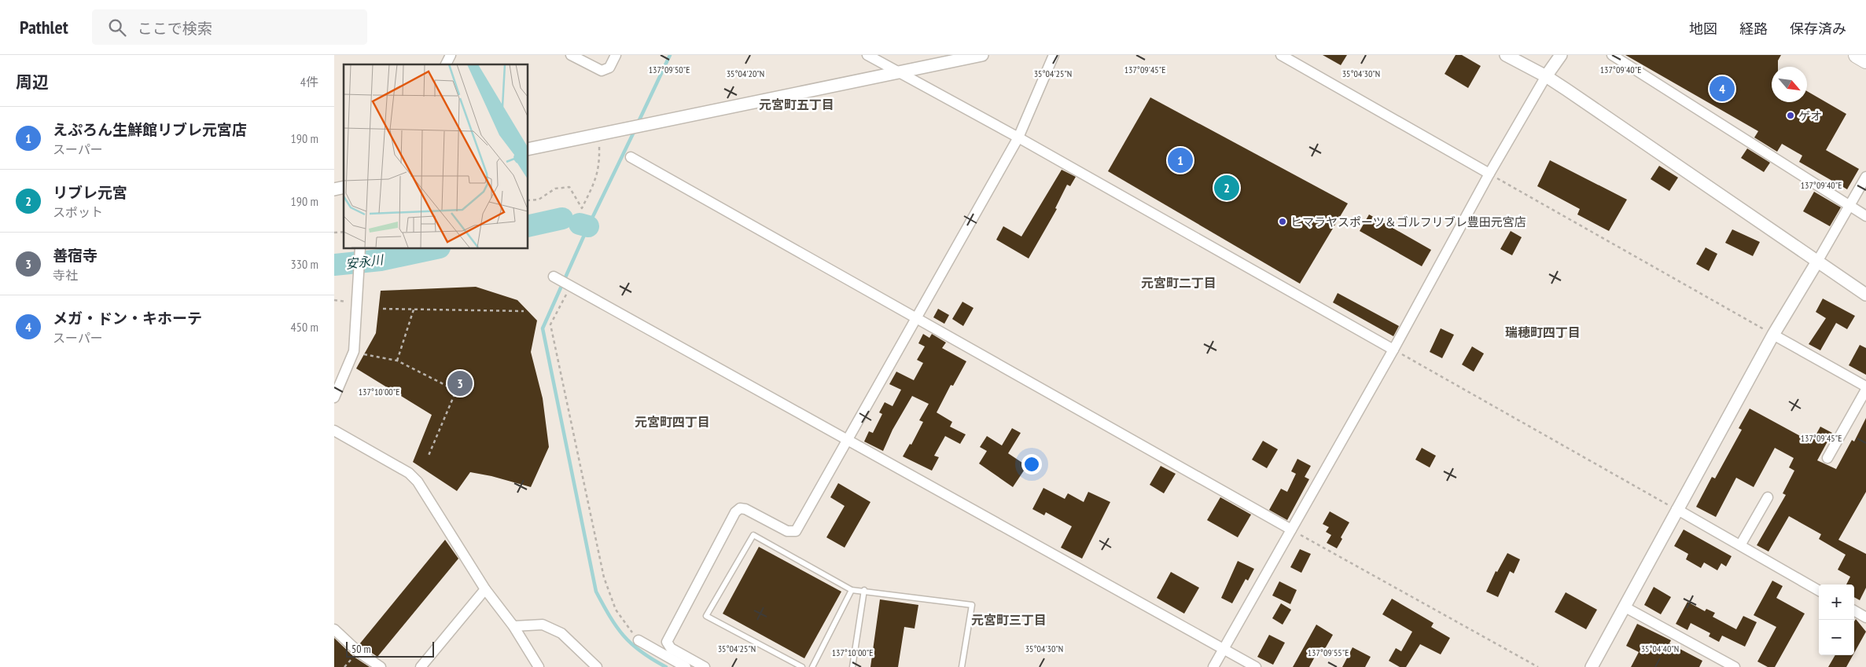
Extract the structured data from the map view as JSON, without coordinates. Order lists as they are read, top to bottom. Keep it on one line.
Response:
{"districts":["元宮町五丁目","元宮町二丁目","瑞穂町四丁目","元宮町四丁目","元宮町三丁目"],"water":["安永川"],"places":["ゲオ","ヒマラヤスポーツ＆ゴルフリブレ豊田元宮店"],"scale_bar":"50 m","north":"bottom right","page":{"header":"Pathlet","search":"ここで検索","nav":["地図","経路","保存済み"],"heading":["周辺","4件"],"pins":["4","1","2","3"],"list":[{"mark":"1","name":"えぷろん生鮮館リブレ元宮店","note":"スーパー","value":"190 m"},{"mark":"2","name":"リブレ元宮","note":"スポット","value":"190 m"},{"mark":"3","name":"善宿寺","note":"寺社","value":"330 m"},{"mark":"4","name":"メガ・ドン・キホーテ","note":"スーパー","value":"450 m"}],"map_buttons":["+","−"],"scale":"50 m"},"coordinates":["137°09'50\"E","137°09'45\"E","137°09'40\"E","35°04'20\"N","35°04'25\"N","35°04'30\"N","137°10'00\"E","35°04'40\"N","137°09'55\"E"]}
